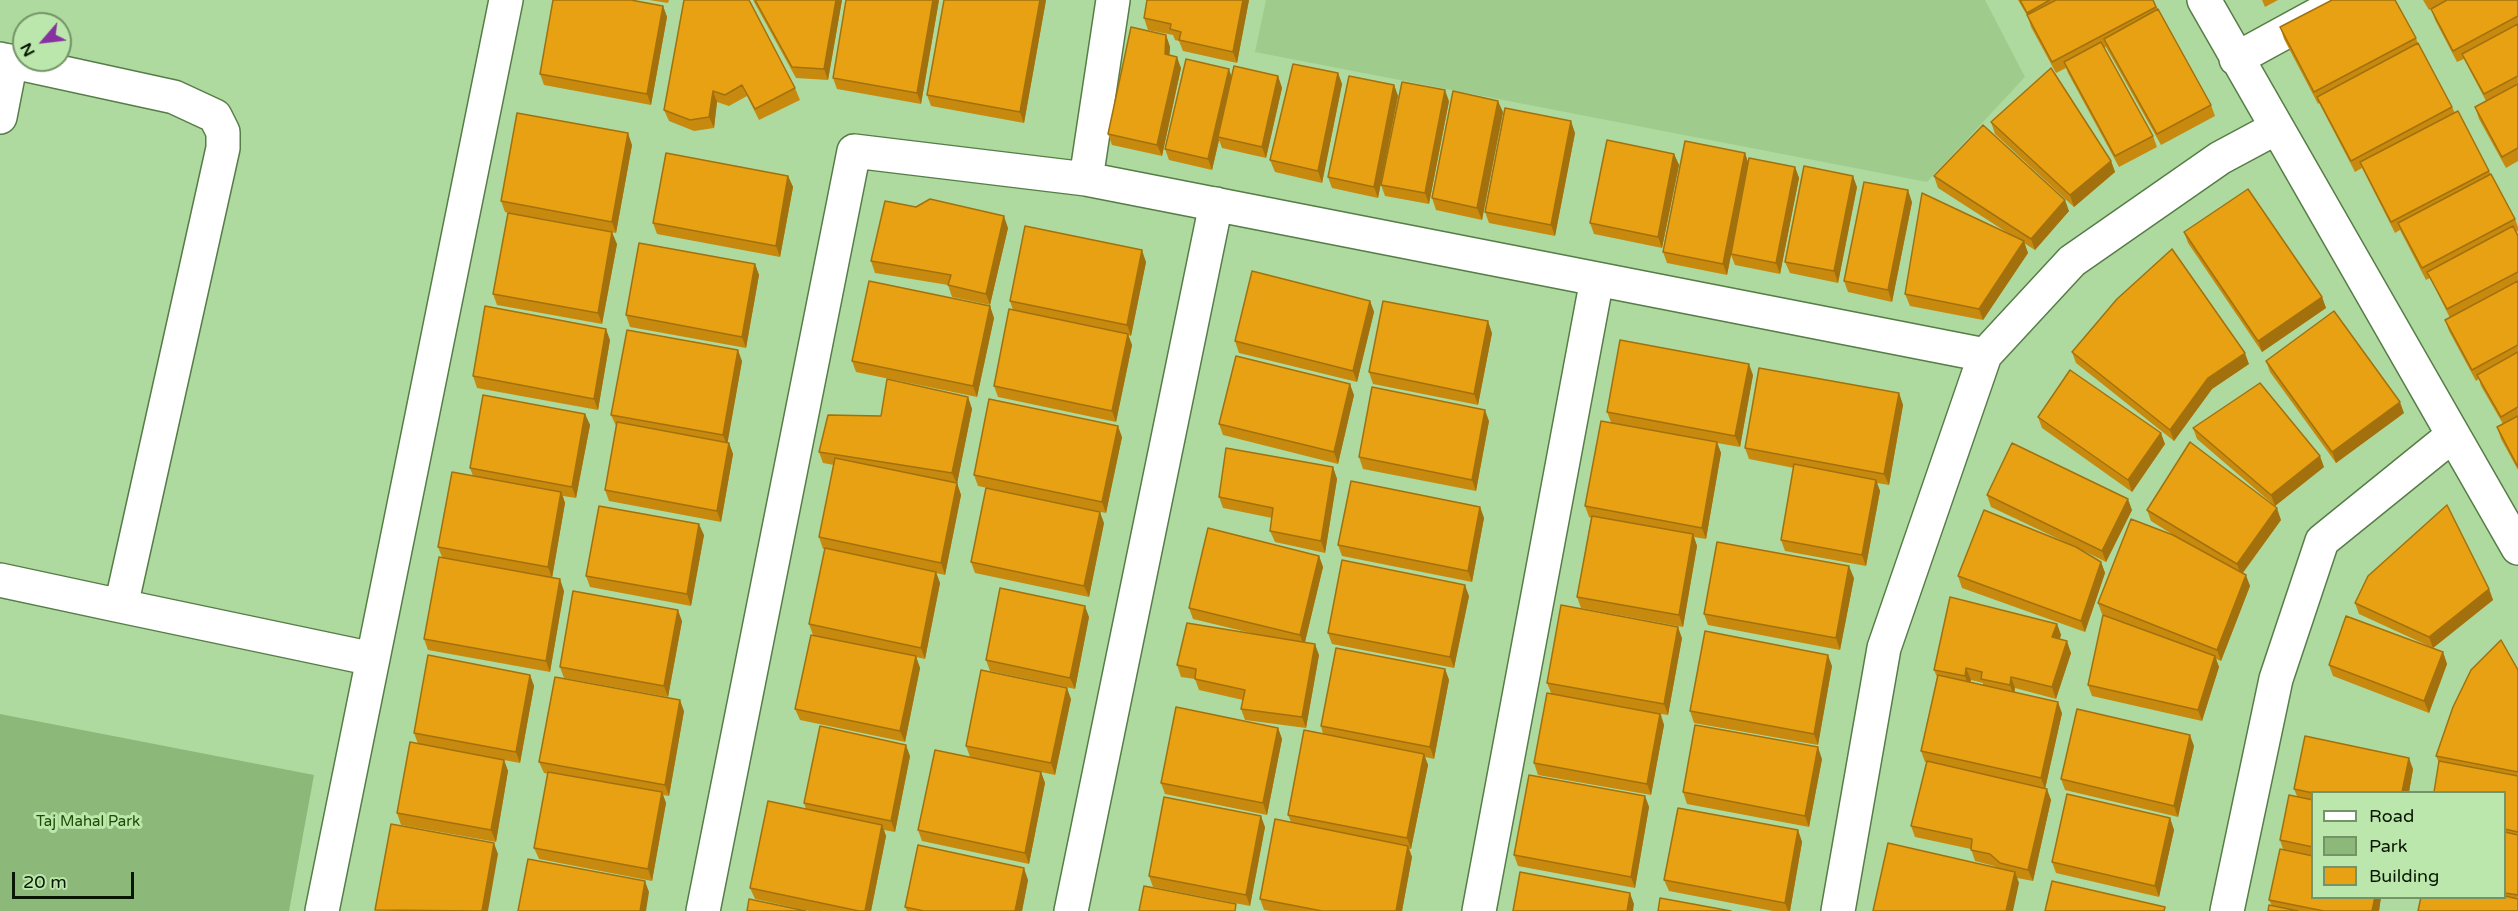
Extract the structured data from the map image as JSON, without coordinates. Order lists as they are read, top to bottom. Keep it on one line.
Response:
{"parks":["Taj Mahal Park"],"legend":["Road","Park","Building"],"scale_bar":"20 m","north":"bottom left"}
